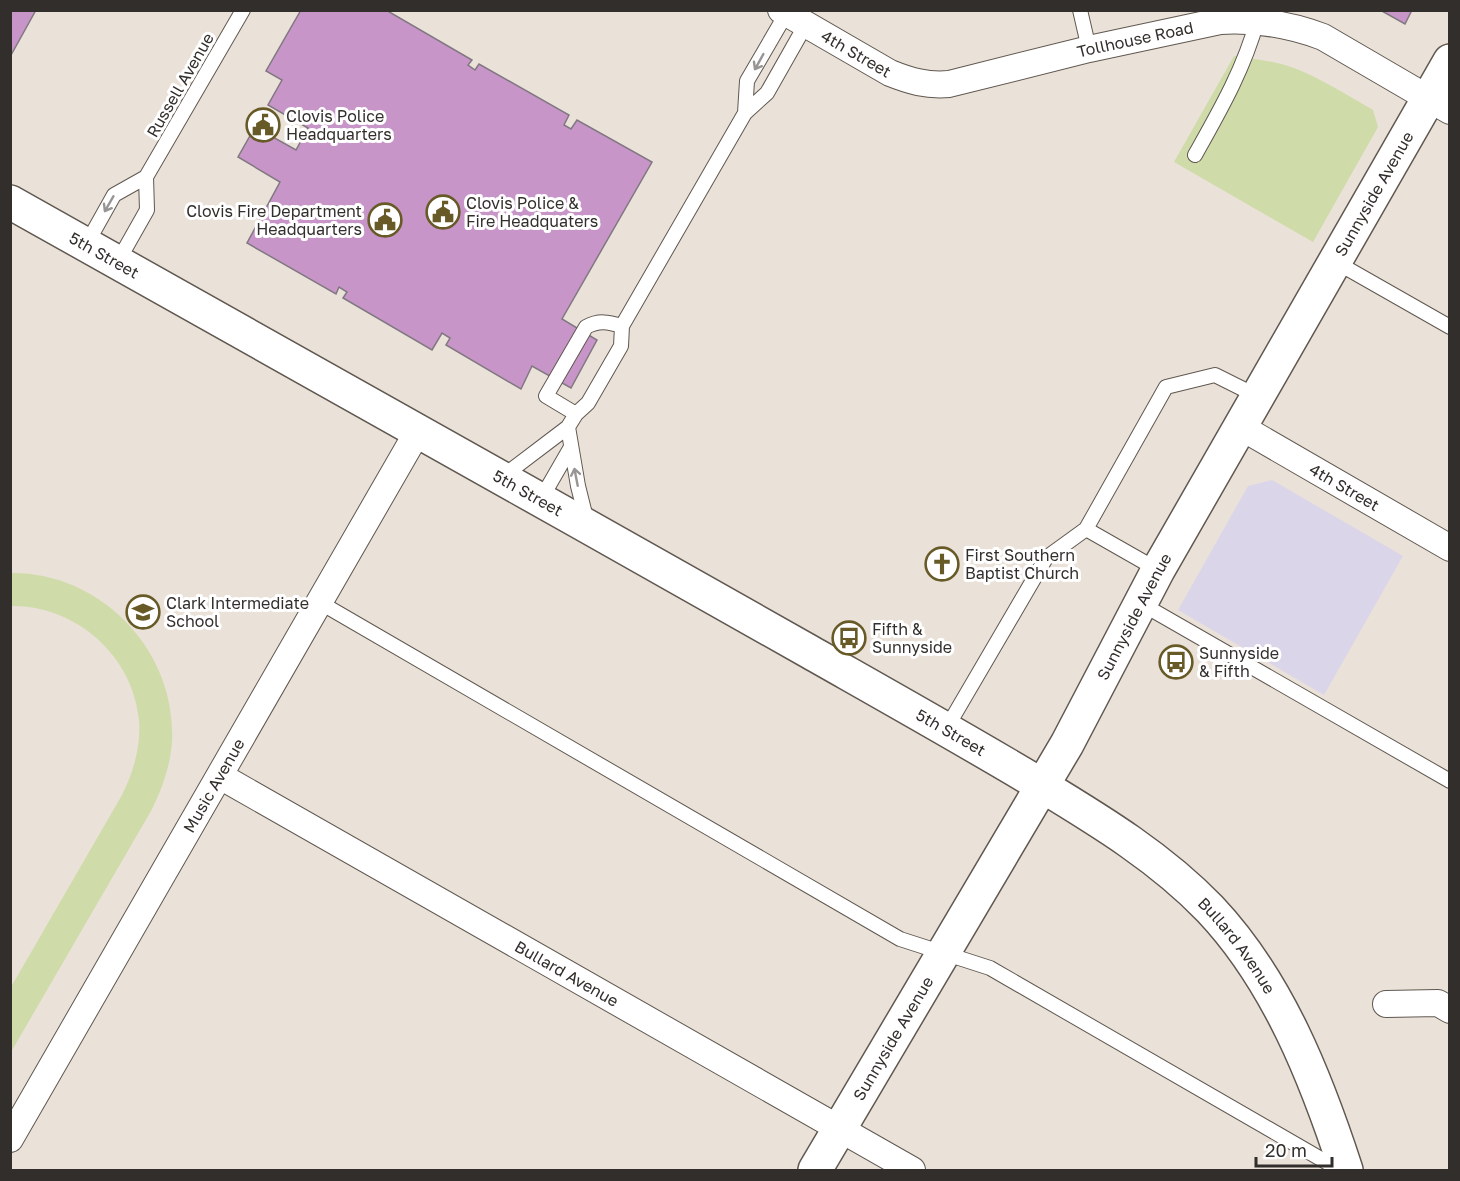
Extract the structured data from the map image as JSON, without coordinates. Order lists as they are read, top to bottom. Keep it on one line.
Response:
{"streets":{"main road":["Sunnyside Avenue","5th Street","Bullard Avenue"],"street":["Tollhouse Road","4th Street","Music Avenue"],"lane":["Russell Avenue"]},"crossings":[["Tollhouse Road","4th Street"],["Tollhouse Road","Sunnyside Avenue"],["4th Street","Sunnyside Avenue"],["Sunnyside Avenue","5th Street"],["Sunnyside Avenue","Bullard Avenue"],["5th Street","Music Avenue"],["5th Street","Bullard Avenue"],["Music Avenue","Bullard Avenue"]],"places":{"public building":["Clovis Police Headquarters","Clovis Police & Fire Headquaters","Clovis Fire Department Headquarters"],"church":["First Southern Baptist Church"],"school or university":["Clark Intermediate School"],"bus stop":["Fifth & Sunnyside","Sunnyside & Fifth"]},"scale_bar":"20 m"}
